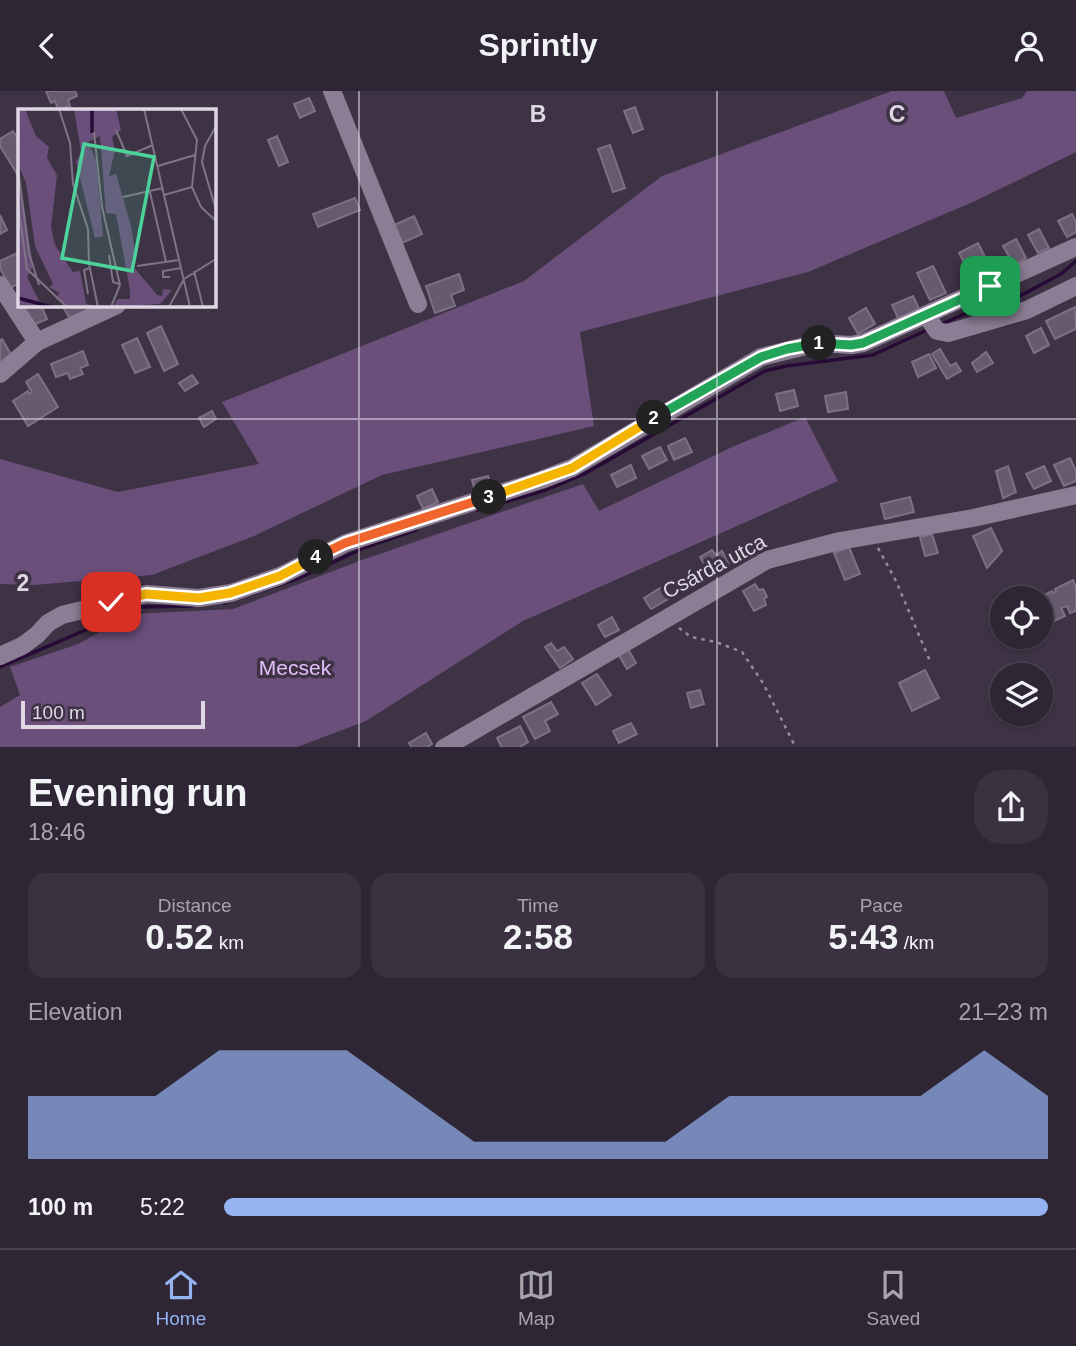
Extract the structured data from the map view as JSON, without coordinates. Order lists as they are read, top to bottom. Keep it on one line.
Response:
{"streets":{"street":["Csárda utca"]},"parks":["Mecsek"],"scale_bar":"100 m","page":{"header":"Sprintly","pins":["1","2","3","4"],"scale":"100 m","heading":["Evening run","18:46"],"stats":[["Distance","0.52 km"],["Time","2:58"],["Pace","5:43 /km"]],"chart":["Elevation","21–23 m"],"list":[{"name":"100 m","note":"5:22"}],"tabs":["Home","Map","Saved"]},"grid":{"columns":["B","C"],"rows":["2"]}}
